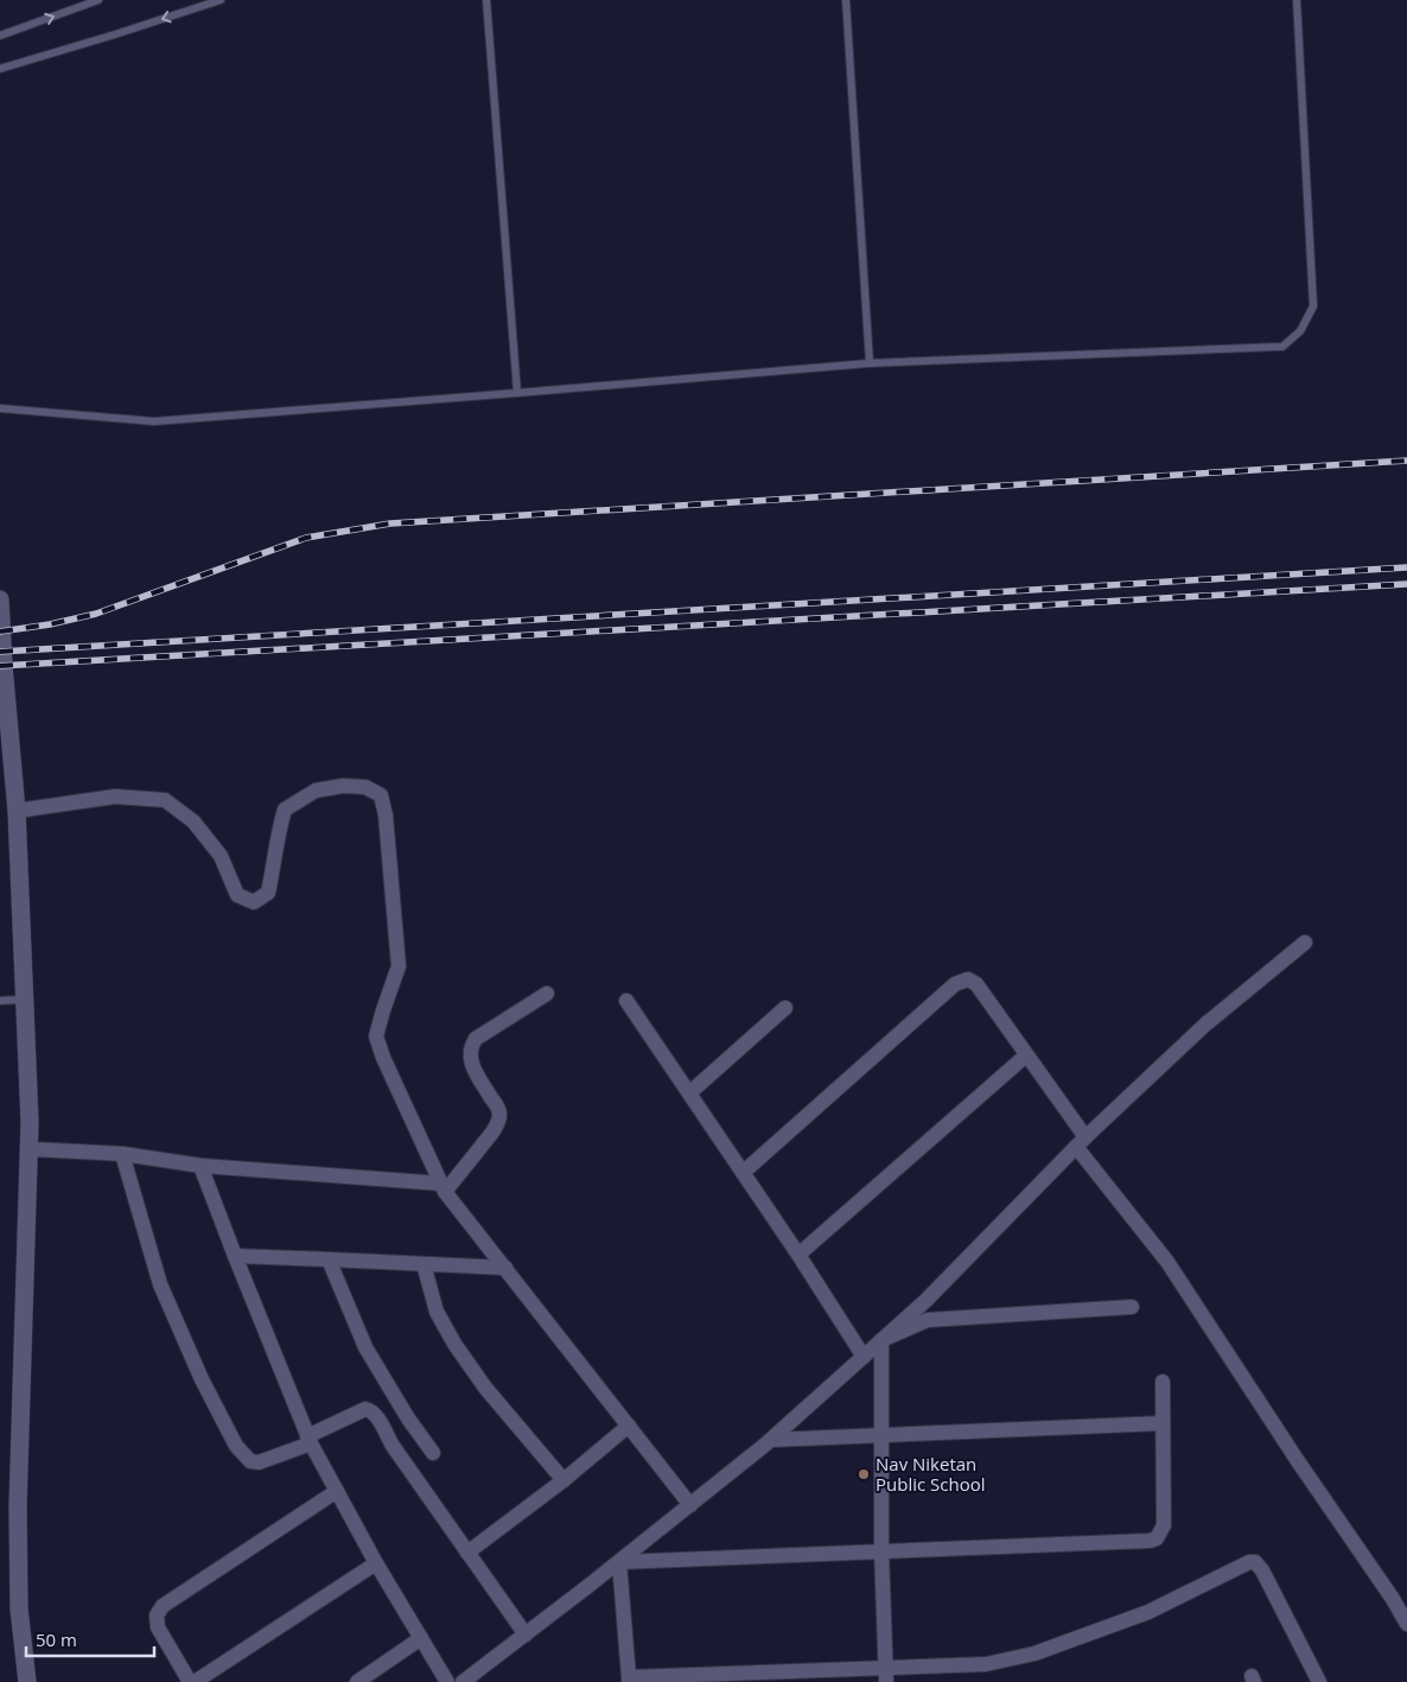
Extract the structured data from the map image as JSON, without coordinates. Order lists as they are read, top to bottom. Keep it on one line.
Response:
{"places":["Nav Niketan Public School"],"scale_bar":"50 m"}
